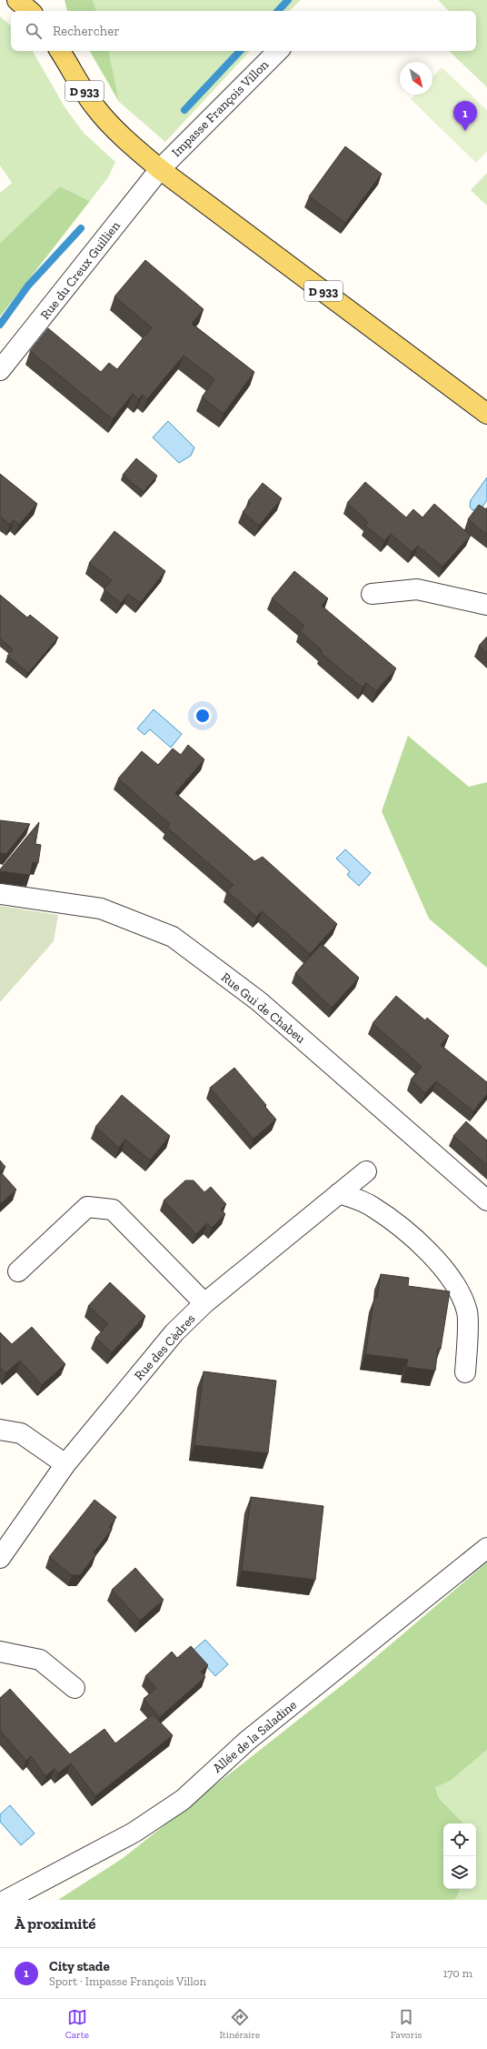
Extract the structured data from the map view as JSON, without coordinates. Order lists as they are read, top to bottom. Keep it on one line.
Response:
{"streets":{"main road":["D 933"],"street":["Impasse François Villon","Rue du Creux Guillien","Rue Gui de Chabeu","Rue des Cèdres","Allée de la Saladine"]},"crossings":[["D 933","Impasse François Villon"],["D 933","Rue du Creux Guillien"],["Impasse François Villon","Rue du Creux Guillien"]],"north":"bottom right","page":{"search":"Rechercher","pins":"1","heading":"À proximité","list":[{"mark":"1","name":"City stade","note":"Sport · Impasse François Villon","value":"170 m"}],"nav":["Carte","Itinéraire","Favoris"]}}
